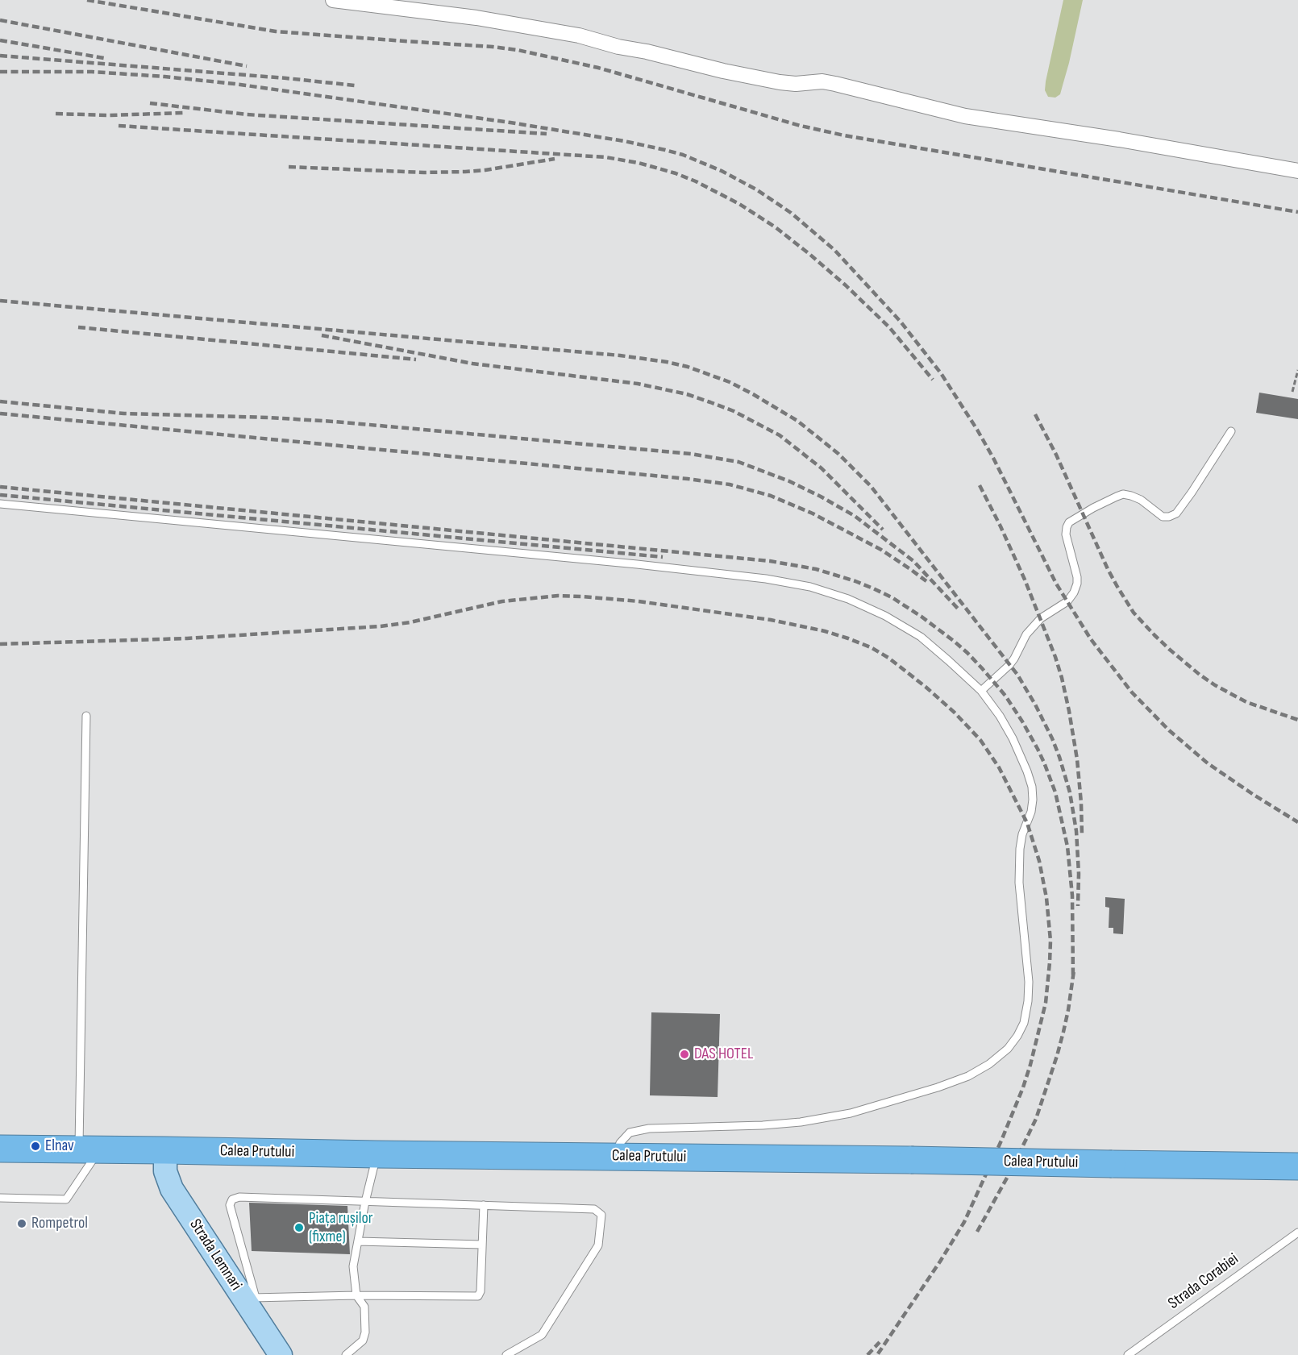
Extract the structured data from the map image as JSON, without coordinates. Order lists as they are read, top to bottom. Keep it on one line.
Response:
{"streets":{"highway":["Calea Prutului"],"main road":["Strada Lemnari"],"lane":["Strada Corabiei"]},"crossings":[["Calea Prutului","Strada Lemnari"]],"places":["DAS HOTEL","Elnav","Rompetrol","Piața rușilor (fixme)"]}
